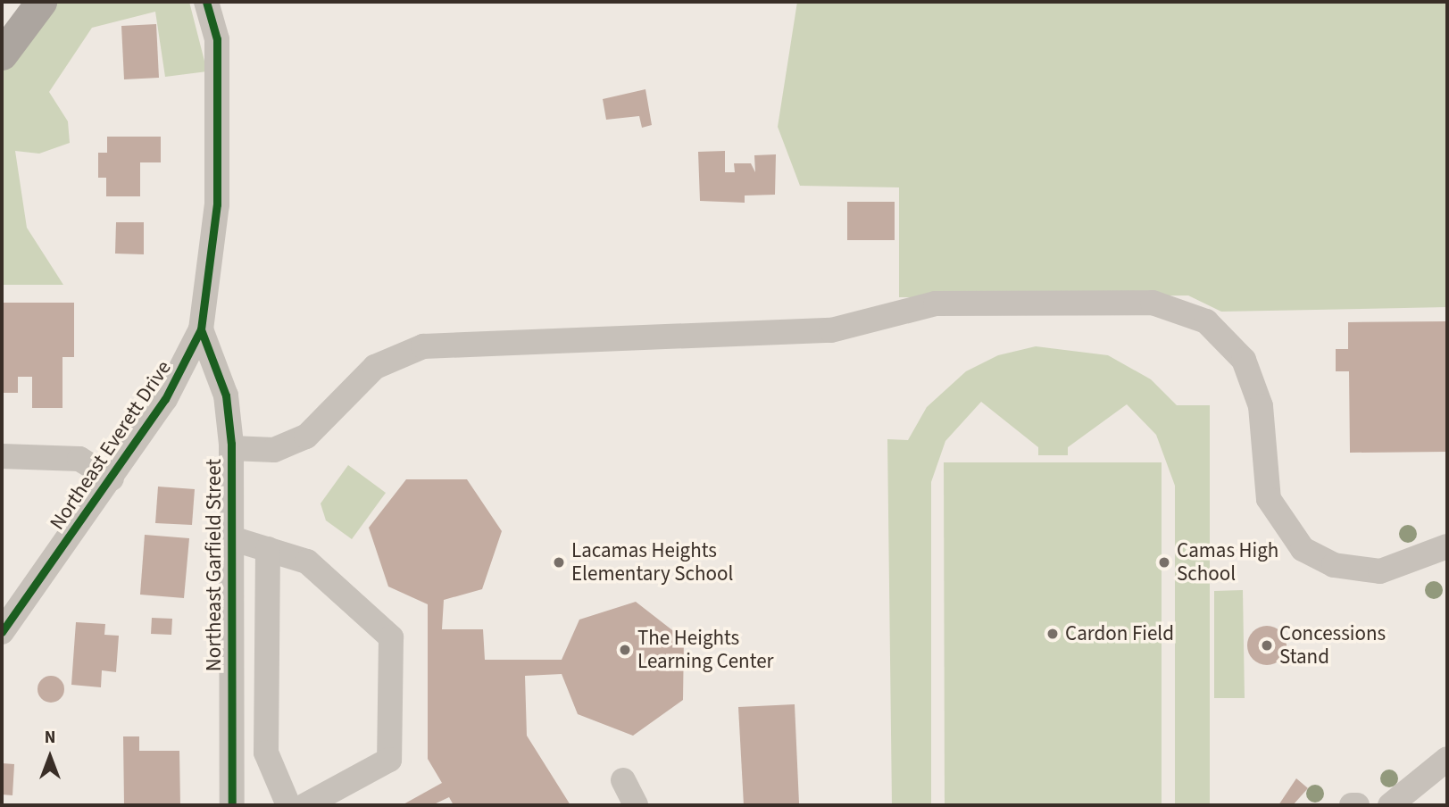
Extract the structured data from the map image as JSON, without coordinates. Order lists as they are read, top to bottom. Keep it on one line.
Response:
{"streets":{"street":["Northeast Everett Drive","Northeast Garfield Street"]},"crossings":[["Northeast Everett Drive","Northeast Garfield Street"]],"places":["Lacamas Heights Elementary School","Camas High School","Cardon Field","Concessions Stand","The Heights Learning Center"],"north":"top"}
